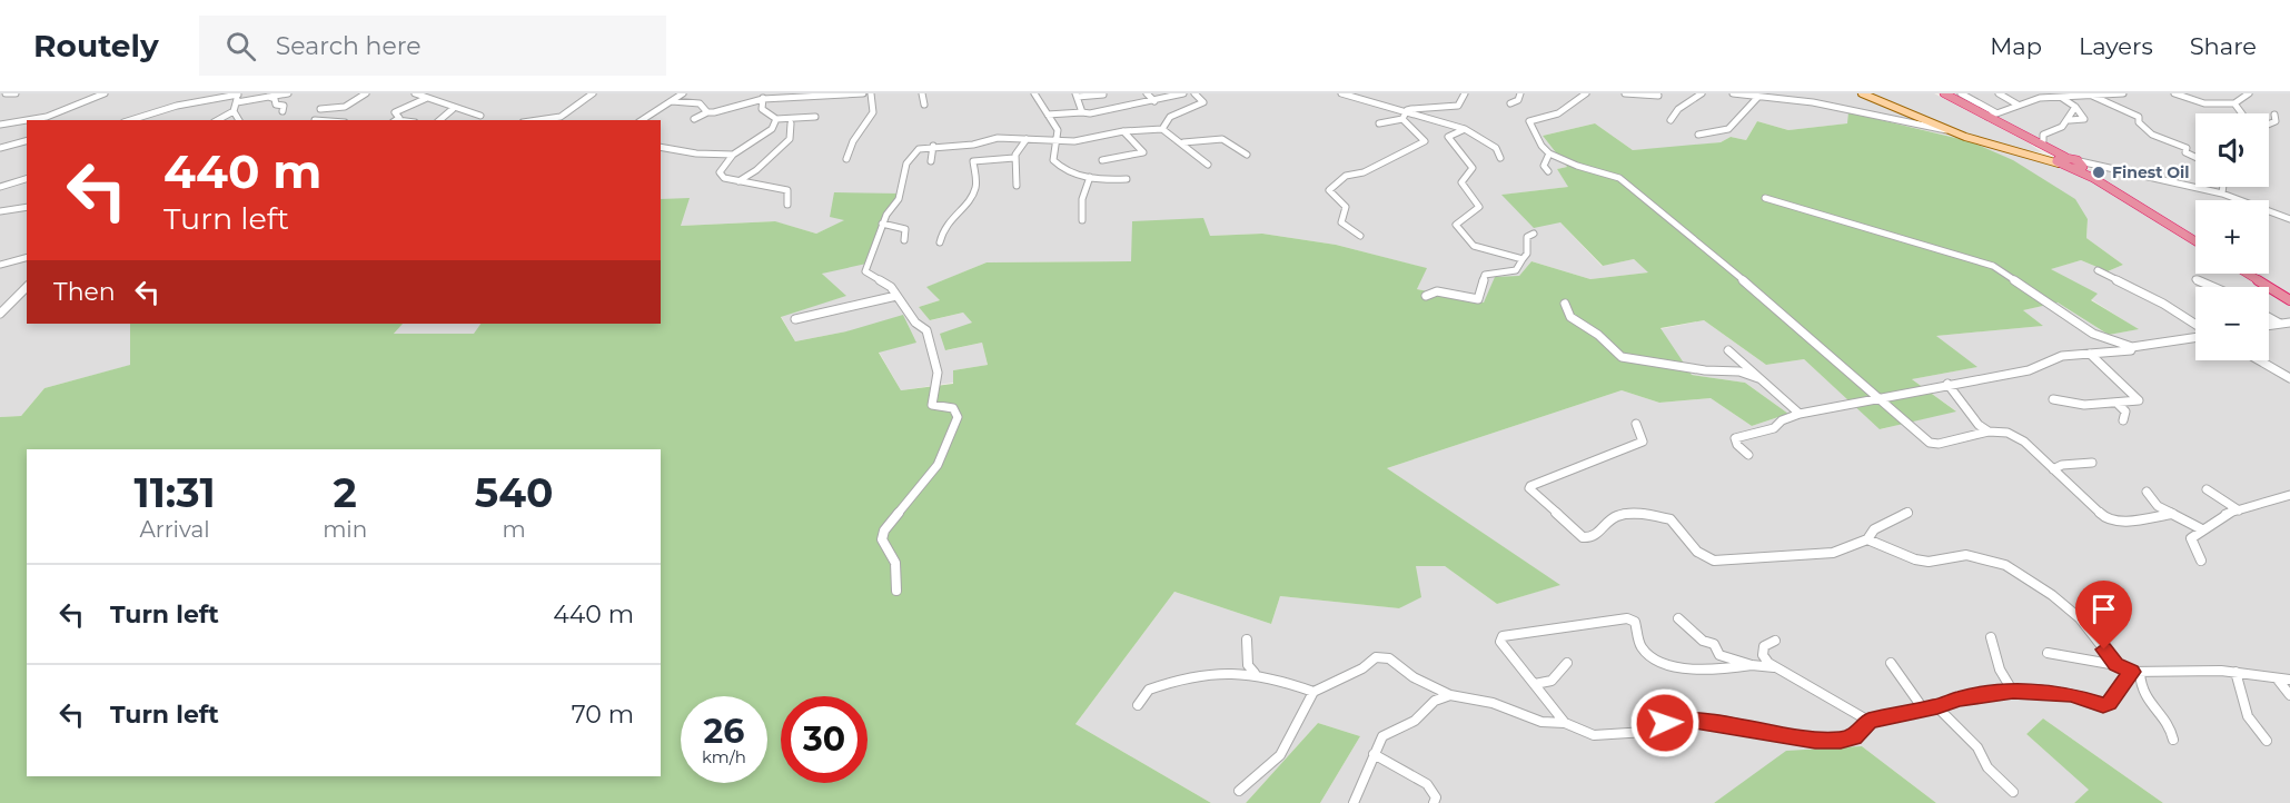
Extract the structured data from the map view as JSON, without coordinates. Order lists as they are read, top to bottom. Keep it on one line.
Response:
{"places":["Finest Oil"],"page":{"header":"Routely","search":"Search here","nav":["Map","Layers","Share"],"map_buttons":["+","−"],"turn":["440 m","Turn left"],"then":"Then","eta":["11:31","Arrival","2","min","540","m"],"list":[{"name":"Turn left","value":"440 m"},{"name":"Turn left","value":"70 m"}],"speed":"26 km/h","limit":"30"}}
